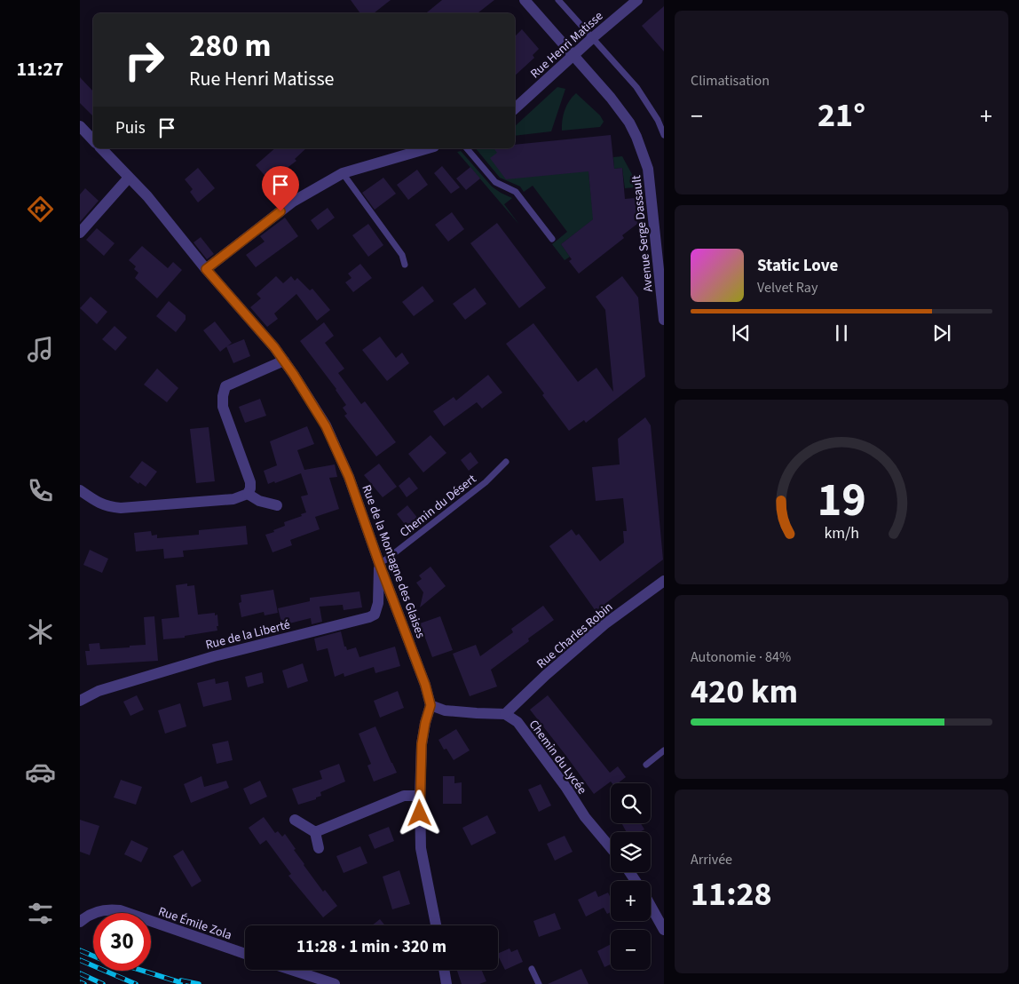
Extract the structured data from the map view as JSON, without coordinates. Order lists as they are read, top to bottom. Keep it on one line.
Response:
{"streets":{"street":["Rue Henri Matisse","Avenue Serge Dassault","Rue de la Montagne des Glaises","Rue de la Liberté","Rue Charles Robin","Chemin du Lycée","Rue Émile Zola"],"lane":["Chemin du Désert"]},"crossings":[["Rue Henri Matisse","Avenue Serge Dassault"],["Chemin du Désert","Rue de la Montagne des Glaises"],["Chemin du Désert","Rue de la Liberté"],["Rue de la Montagne des Glaises","Rue de la Liberté"],["Rue Charles Robin","Chemin du Lycée"]],"page":{"tabs":"11:27","tile":["Climatisation",["Autonomie · 84%","420 km"],["Arrivée","11:28"]],"turn":["280 m","Rue Henri Matisse"],"heat":["−","21°","+"],"then":"Puis","song":["Static Love","Velvet Ray"],"map_buttons":["+","−"],"limit":"30","trip":"11:28 · 1 min · 320 m","gauge":["19","km/h"]}}
